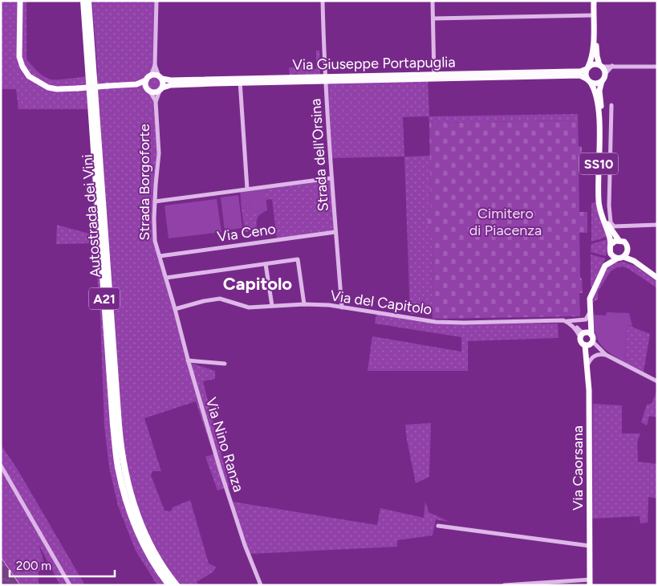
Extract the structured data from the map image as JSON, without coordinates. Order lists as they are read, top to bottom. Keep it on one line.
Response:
{"streets":{"highway":["Autostrada dei Vini","A21"],"main road":["Via Giuseppe Portapuglia","SS10","Via Caorsana"],"street":["Strada dell'Orsina","Strada Borgoforte","Via Ceno","Via del Capitolo","Via Nino Ranza"]},"crossings":[["Via Giuseppe Portapuglia","Strada dell'Orsina"],["Via Giuseppe Portapuglia","SS10"],["Via Giuseppe Portapuglia","Strada Borgoforte"],["Strada dell'Orsina","Via Ceno"],["Strada dell'Orsina","Via del Capitolo"],["Strada Borgoforte","Via Ceno"],["Strada Borgoforte","Via del Capitolo"],["Strada Borgoforte","Via Nino Ranza"],["Via del Capitolo","Via Nino Ranza"]],"districts":["Capitolo"],"parks":["Cimitero di Piacenza"],"scale_bar":"200 m"}
